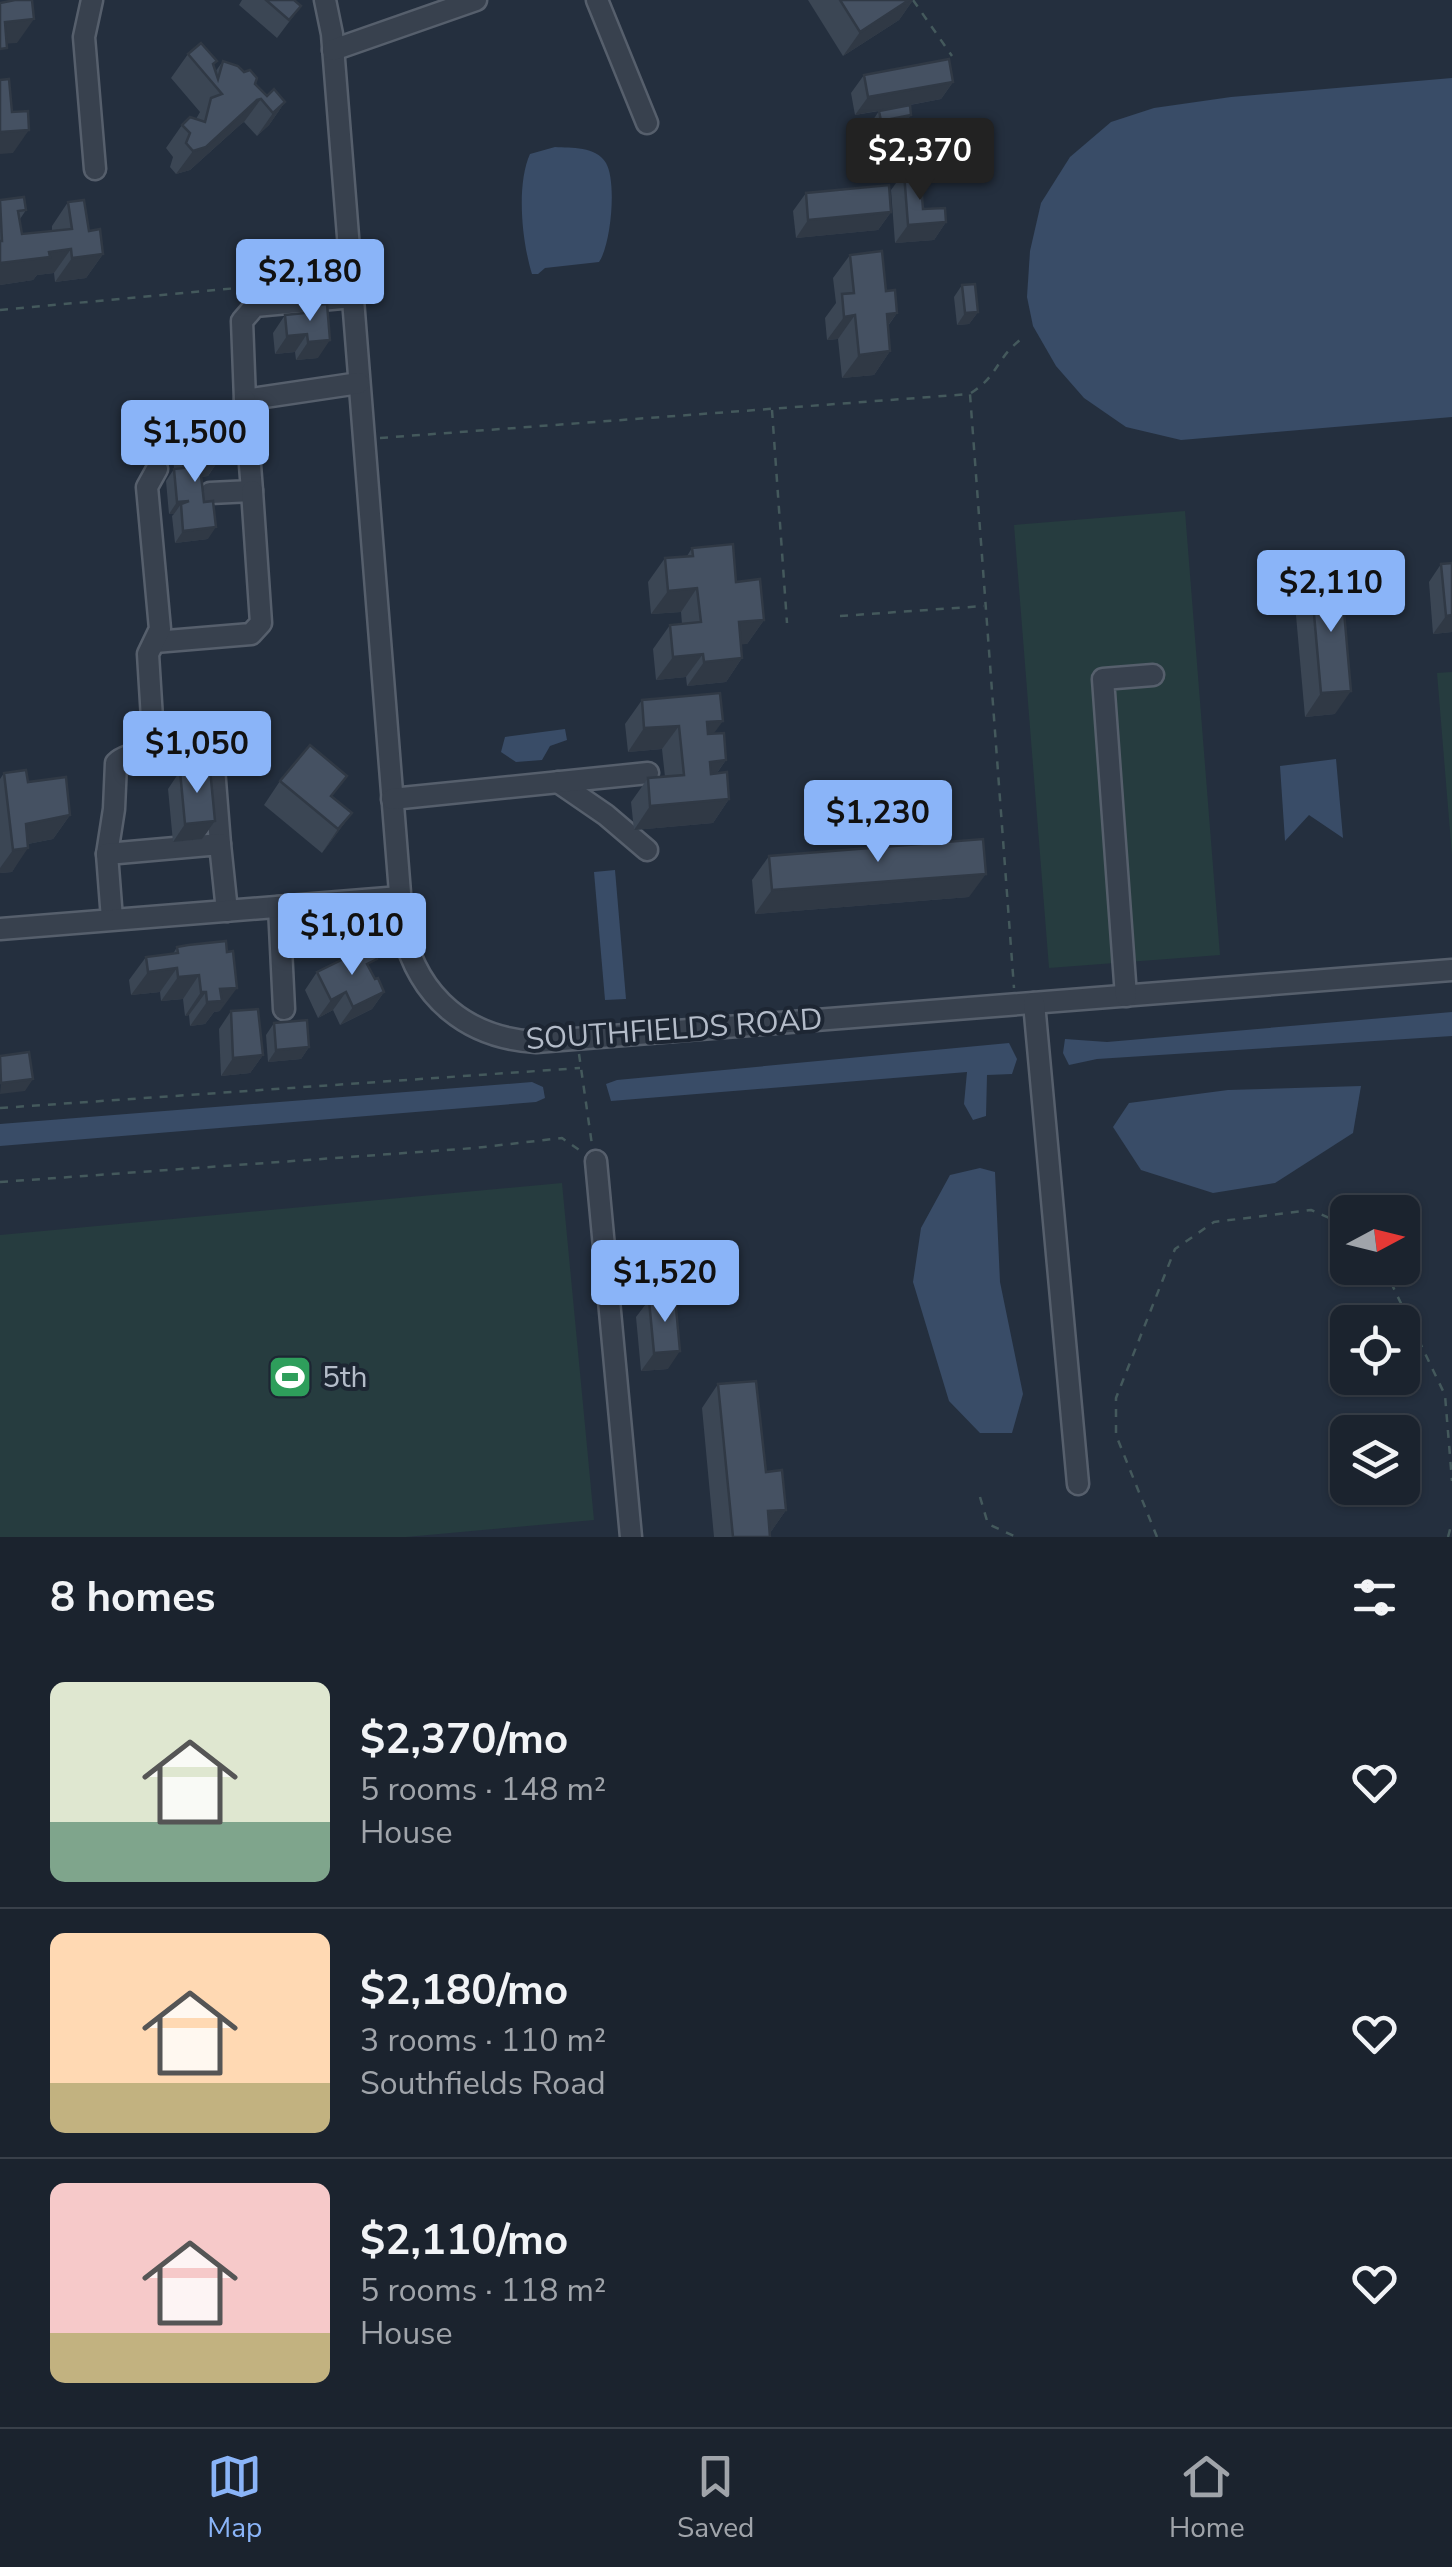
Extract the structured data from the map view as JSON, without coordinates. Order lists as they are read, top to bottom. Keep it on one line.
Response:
{"streets":{"street":["SOUTHFIELDS ROAD"]},"places":{"sports":["5th"]},"north":"right","page":{"price":["$2,370","$2,180","$1,500","$2,110","$1,050","$1,230","$1,010","$1,520"],"heading":"8 homes","list":[{"name":"$2,370/mo","note":"5 rooms · 148 m² · House"},{"name":"$2,180/mo","note":"3 rooms · 110 m² · Southfields Road"},{"name":"$2,110/mo","note":"5 rooms · 118 m² · House"}],"tabs":["Map","Saved","Home"]}}
